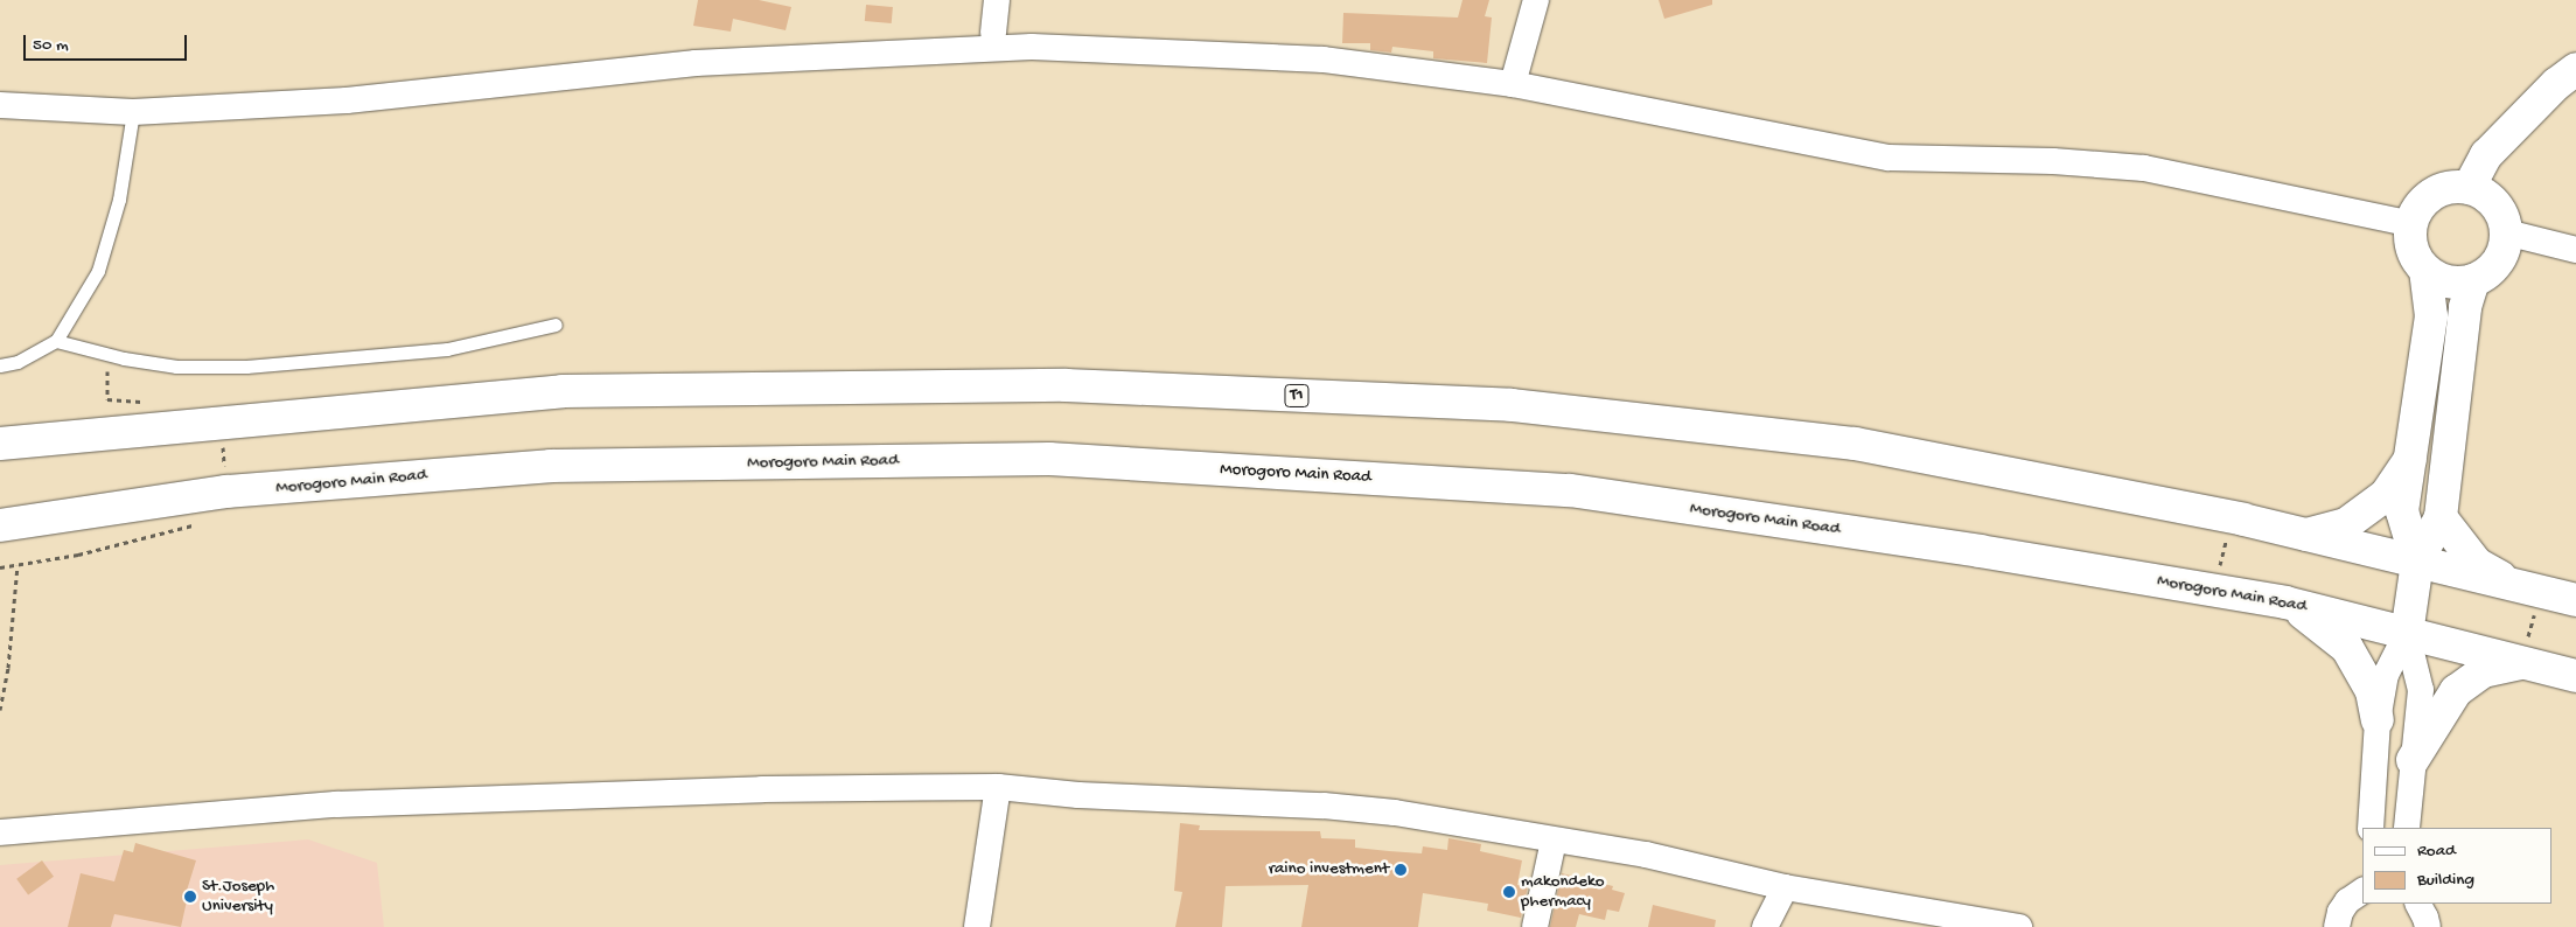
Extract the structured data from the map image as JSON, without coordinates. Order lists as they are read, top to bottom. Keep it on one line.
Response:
{"streets":{"main road":["T1","Morogoro Main Road"]},"places":["raino investment","makondeko phermacy","St.Joseph University"],"legend":["Road","Building"],"scale_bar":"50 m"}
